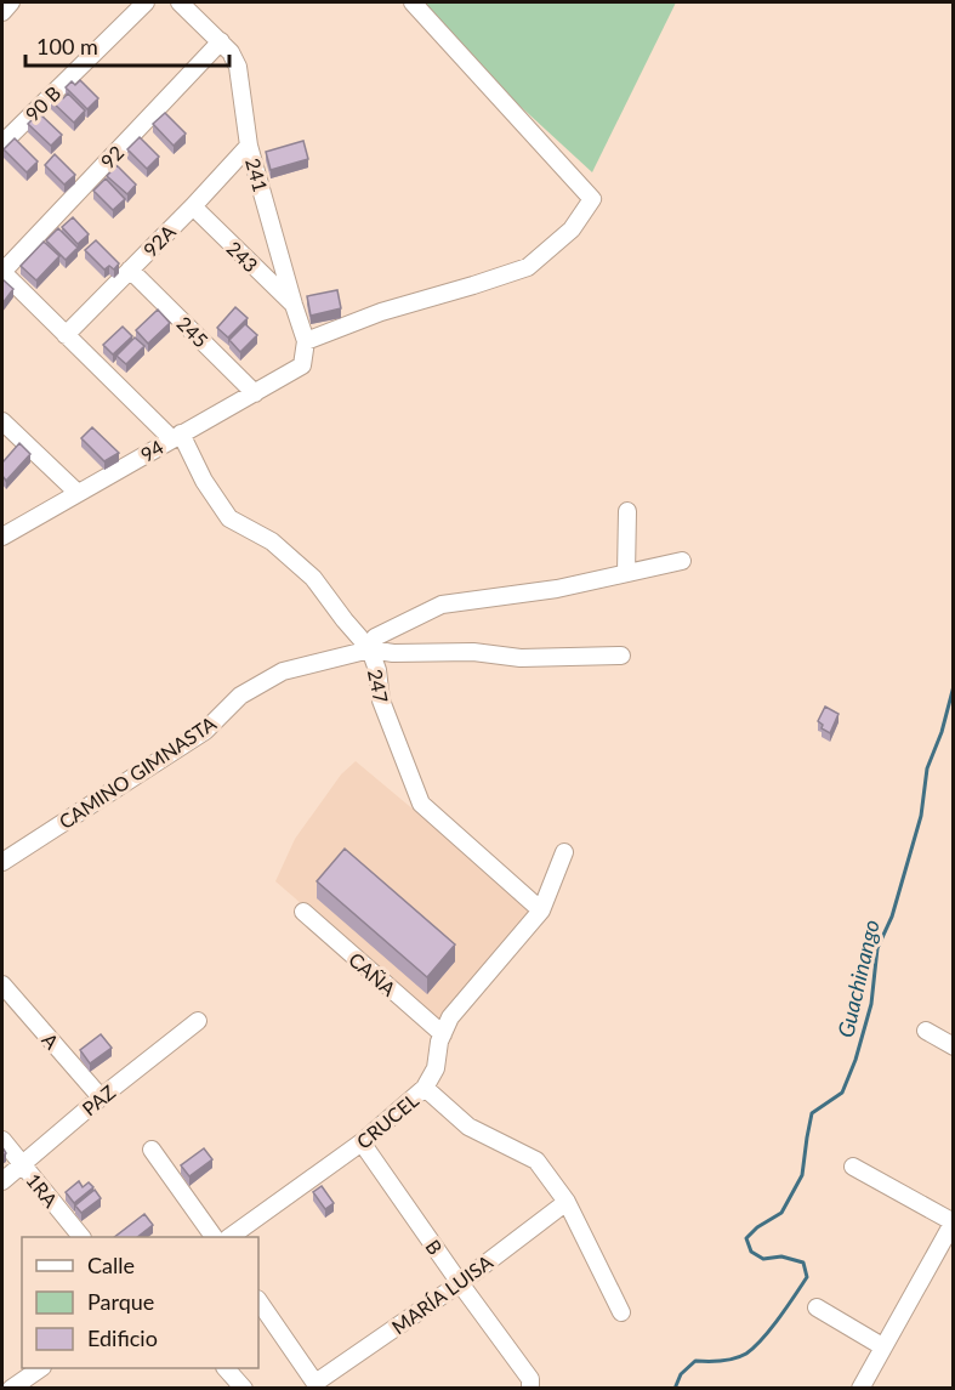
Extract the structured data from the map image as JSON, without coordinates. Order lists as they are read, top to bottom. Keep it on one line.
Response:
{"streets":{"street":["90 B","92","241","92A","243","245","94","247","CAMINO GIMNASTA","CAÑA","A","PAZ","CRUCEL","1RA","B","MARÍA LUISA"]},"crossings":[["92","241"],["92","247"],["241","92A"],["241","243"],["241","94"],["92A","243"],["92A","245"],["92A","247"],["245","94"],["94","247"],["247","CAMINO GIMNASTA"],["247","CRUCEL"],["CAÑA","CRUCEL"],["A","PAZ"],["PAZ","1RA"],["CRUCEL","B"],["B","MARÍA LUISA"]],"water":["Guachinango"],"legend":["Calle","Parque","Edificio"],"scale_bar":"100 m"}
